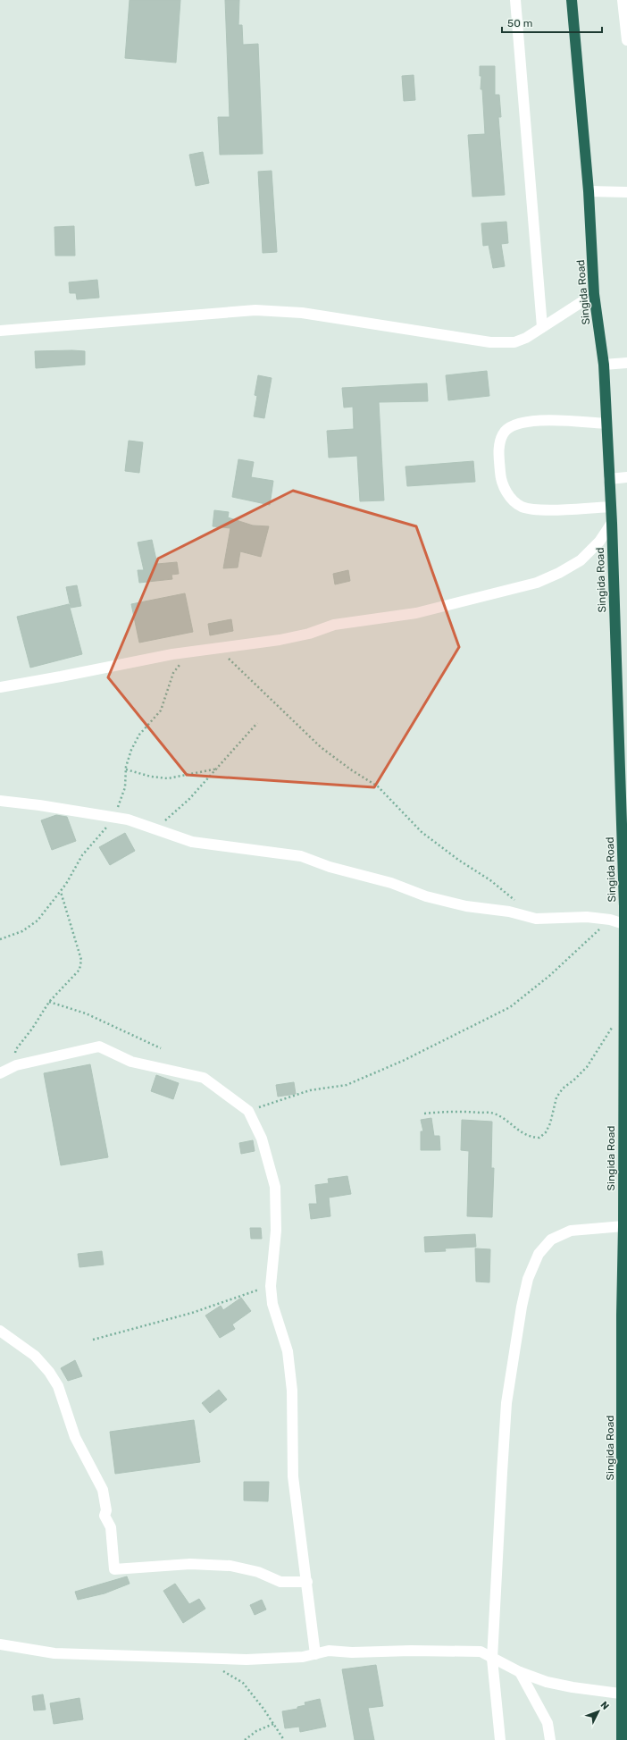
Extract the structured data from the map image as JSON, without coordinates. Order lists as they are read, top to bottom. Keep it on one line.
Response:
{"streets":{"highway":["Singida Road"]},"scale_bar":"50 m","north":"top right"}
